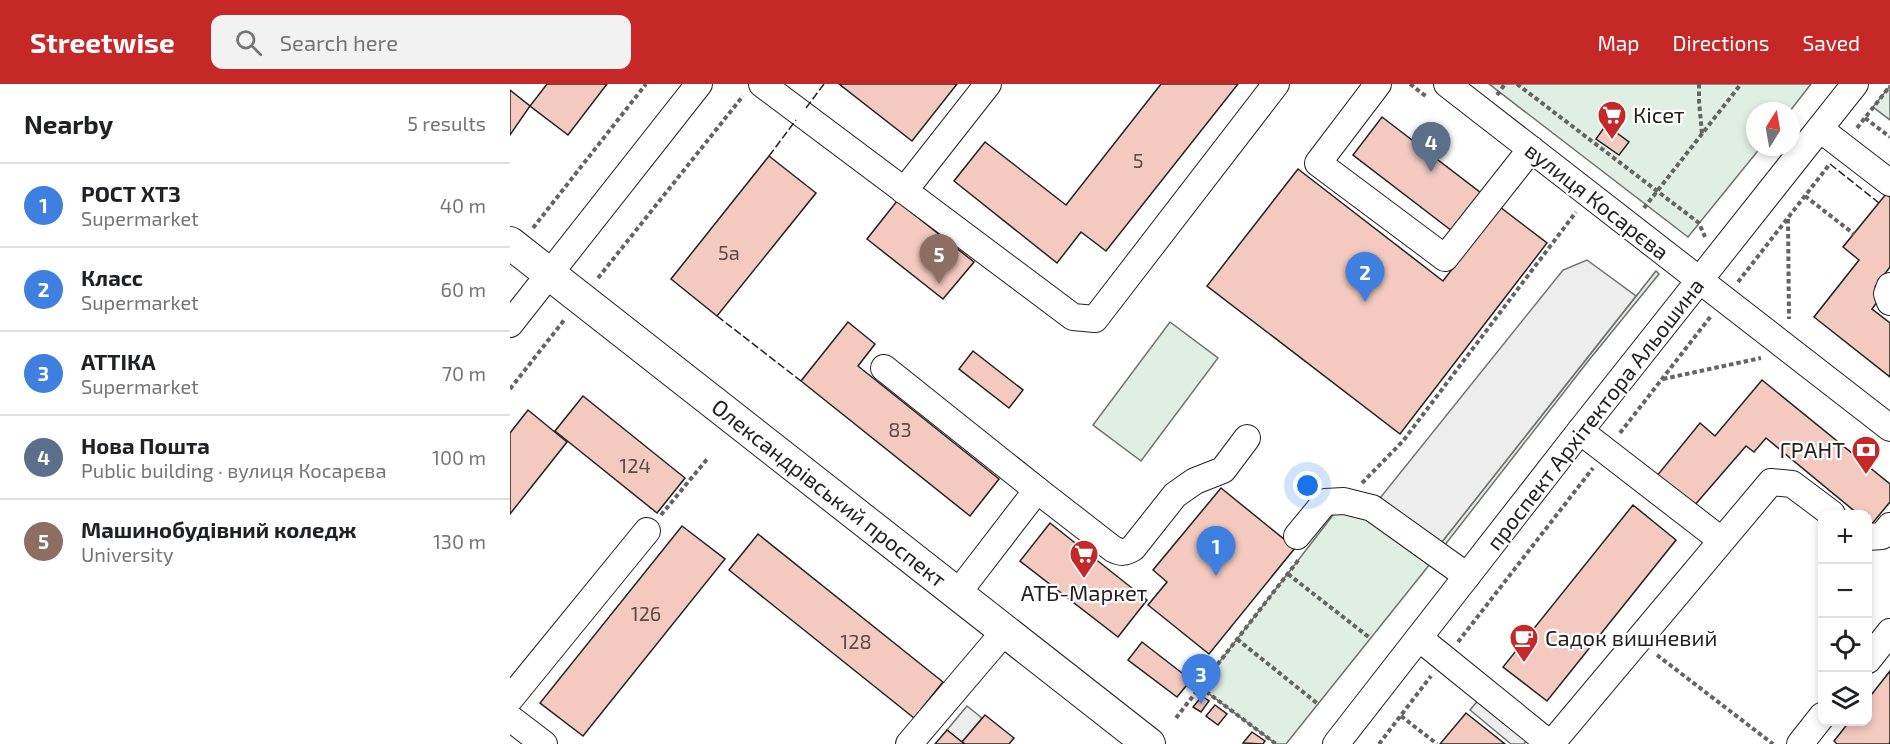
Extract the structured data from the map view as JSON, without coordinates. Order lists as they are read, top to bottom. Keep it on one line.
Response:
{"streets":{"main road":["Олександрівський проспект"],"street":["вулиця Косарєва","проспект Архітектора Альошина"]},"crossings":[["вулиця Косарєва","проспект Архітектора Альошина"]],"places":{"supermarket":["Кісет","АТБ-Маркет"],"bank":["ГРАНТ"],"cafe":["Садок вишневий"]},"house_numbers":["5","5а","83","124","126","128"],"north":"top","page":{"header":"Streetwise","search":"Search here","nav":["Map","Directions","Saved"],"heading":["Nearby","5 results"],"pins":["4","5","2","1","3"],"list":[{"mark":"1","name":"РОСТ ХТЗ","note":"Supermarket","value":"40 m"},{"mark":"2","name":"Класс","note":"Supermarket","value":"60 m"},{"mark":"3","name":"АТТІКА","note":"Supermarket","value":"70 m"},{"mark":"4","name":"Нова Пошта","note":"Public building · вулиця Косарєва","value":"100 m"},{"mark":"5","name":"Машинобудівний коледж","note":"University","value":"130 m"}],"map_buttons":["+","−"]}}
